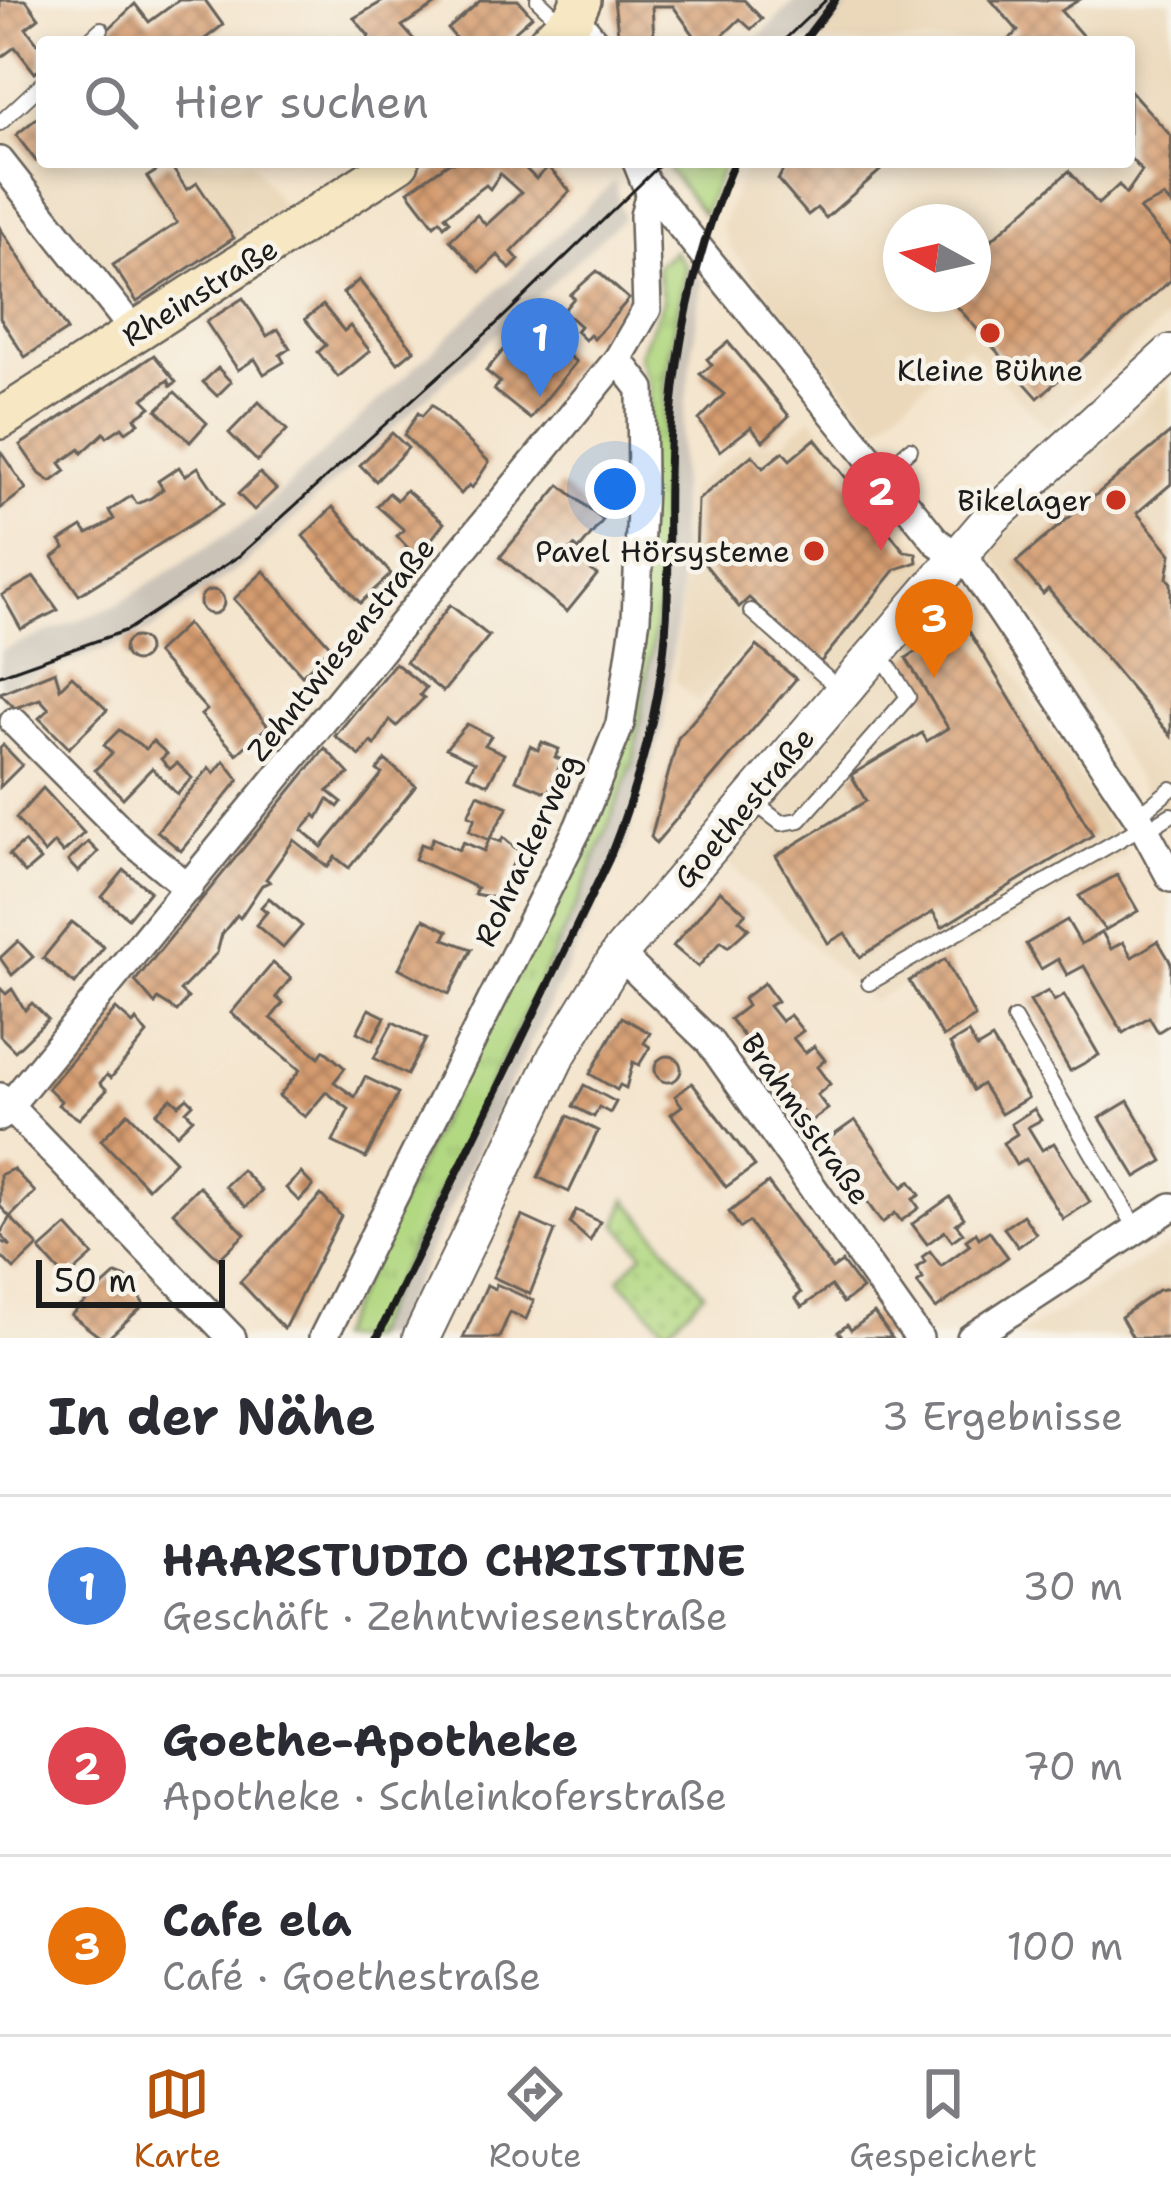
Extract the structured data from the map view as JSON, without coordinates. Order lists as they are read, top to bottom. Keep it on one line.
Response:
{"streets":{"main road":["Rheinstraße"],"street":["Zehntwiesenstraße","Goethestraße","Rohrackerweg","Brahmsstraße"]},"crossings":[["Zehntwiesenstraße","Rohrackerweg"],["Goethestraße","Brahmsstraße"]],"places":["Kleine Bühne","Bikelager","Pavel Hörsysteme"],"scale_bar":"50 m","north":"left","page":{"search":"Hier suchen","pins":["1","2","3"],"scale":"50 m","heading":["In der Nähe","3 Ergebnisse"],"list":[{"mark":"1","name":"HAARSTUDIO CHRISTINE","note":"Geschäft · Zehntwiesenstraße","value":"30 m"},{"mark":"2","name":"Goethe-Apotheke","note":"Apotheke · Schleinkoferstraße","value":"70 m"},{"mark":"3","name":"Cafe ela","note":"Café · Goethestraße","value":"100 m"}],"nav":["Karte","Route","Gespeichert"]}}
